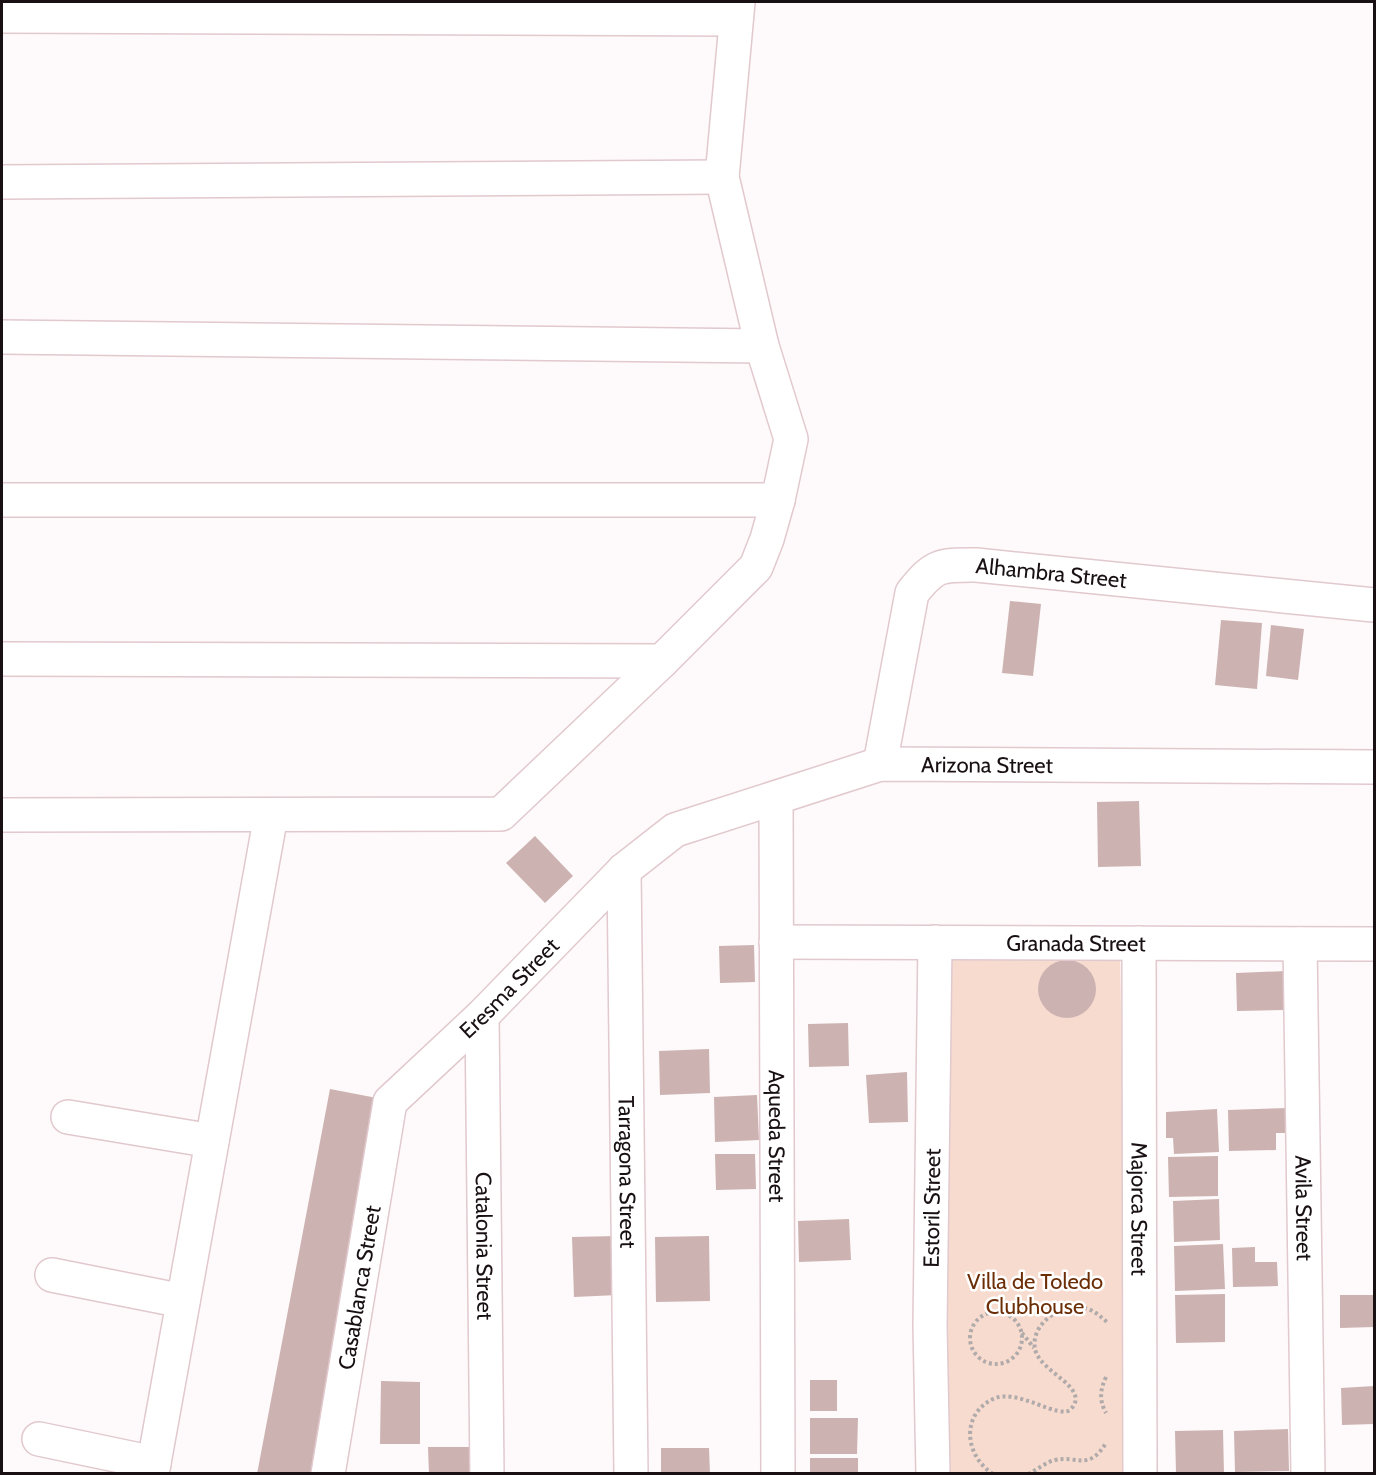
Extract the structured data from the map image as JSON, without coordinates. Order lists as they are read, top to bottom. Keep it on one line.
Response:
{"streets":{"street":["Alhambra Street","Arizona Street","Granada Street","Eresma Street","Aqueda Street","Tarragona Street","Estoril Street","Majorca Street","Avila Street","Catalonia Street","Casablanca Street"]},"crossings":[["Alhambra Street","Arizona Street"],["Arizona Street","Eresma Street"],["Arizona Street","Aqueda Street"],["Arizona Street","Tarragona Street"],["Granada Street","Aqueda Street"],["Granada Street","Estoril Street"],["Granada Street","Majorca Street"],["Granada Street","Avila Street"],["Eresma Street","Tarragona Street"],["Eresma Street","Catalonia Street"],["Eresma Street","Casablanca Street"]],"parks":["Villa de Toledo Clubhouse"]}
